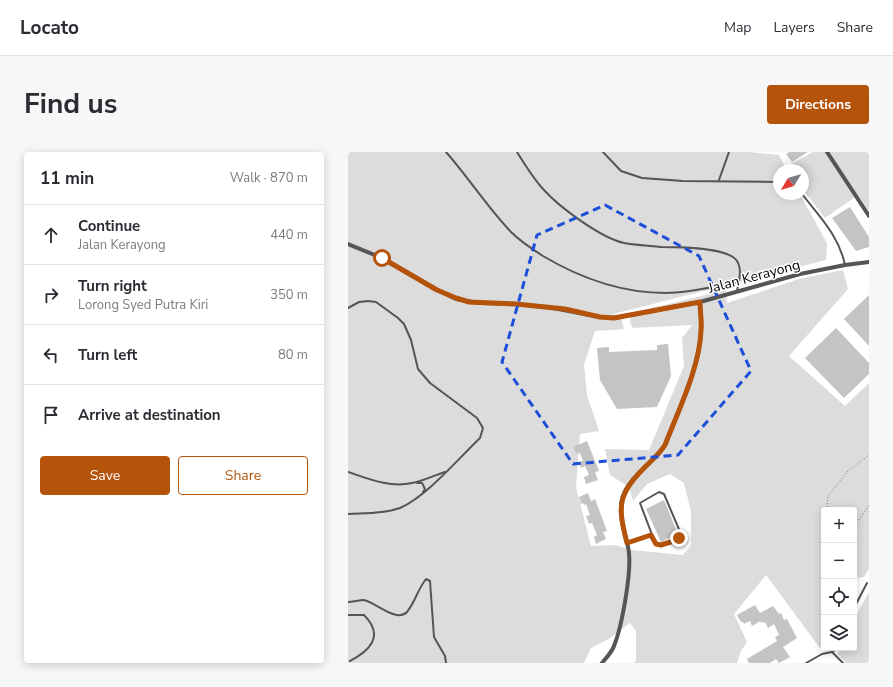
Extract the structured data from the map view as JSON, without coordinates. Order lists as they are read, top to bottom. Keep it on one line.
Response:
{"streets":{"street":["Jalan Kerayong"]},"north":"bottom left","page":{"header":"Locato","nav":["Map","Layers","Share"],"title":"Find us","buttons":["Directions",["Save","Share"]],"heading":["11 min","Walk · 870 m"],"list":[["Continue","Jalan Kerayong","440 m"],["Turn right","Lorong Syed Putra Kiri","350 m"],["Turn left","80 m"],"Arrive at destination"],"map_buttons":["+","−"]}}
